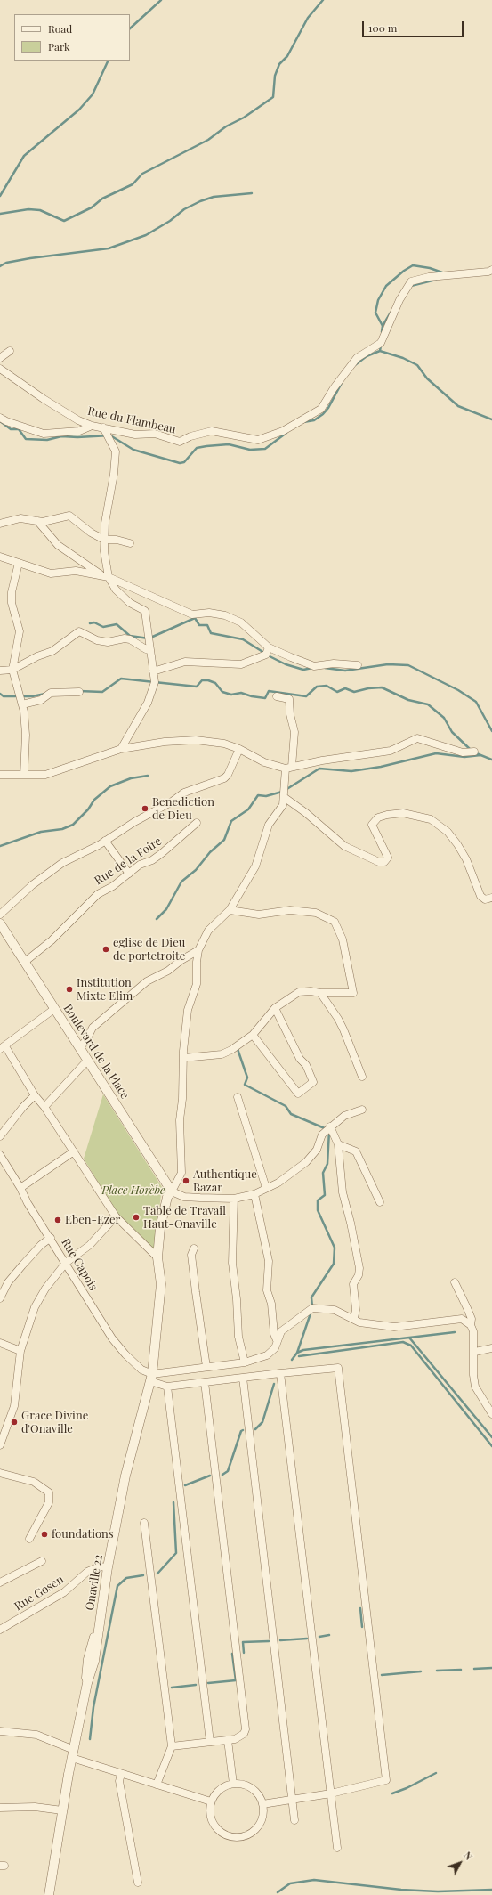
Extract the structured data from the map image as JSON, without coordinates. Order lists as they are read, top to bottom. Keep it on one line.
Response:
{"streets":{"street":["Rue du Flambeau","Rue de la Foire","Boulevard de la Place","Rue Capois","Onaville 22","Rue Gosen"]},"crossings":[["Rue de la Foire","Boulevard de la Place"],["Boulevard de la Place","Onaville 22"],["Rue Capois","Onaville 22"],["Onaville 22","Rue Gosen"]],"parks":["Place Horèbe"],"places":["Benediction de Dieu","eglise de Dieu de portetroite","Institution Mixte Elim","Authentique Bazar","Table de Travail Haut-Onaville","Eben-Ezer","Grace Divine d'Onaville","foundations"],"legend":["Road","Park"],"scale_bar":"100 m","north":"top right"}
